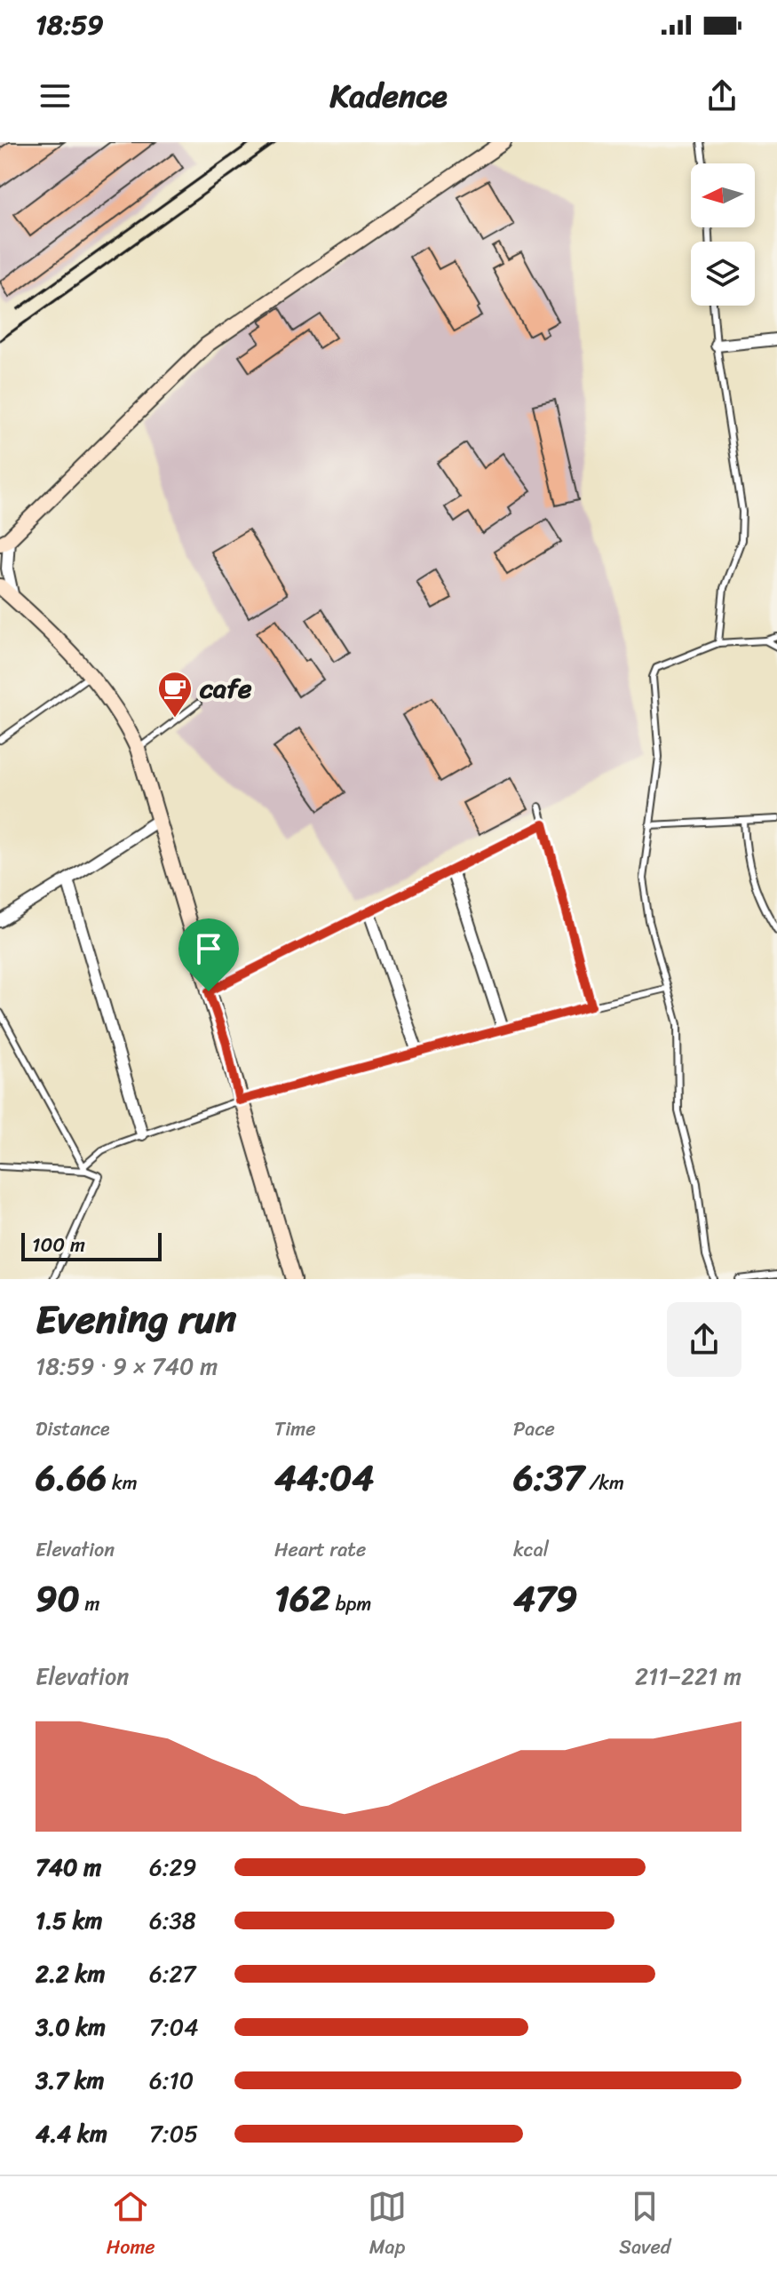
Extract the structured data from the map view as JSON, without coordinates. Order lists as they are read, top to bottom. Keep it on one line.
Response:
{"places":{"cafe":["cafe"]},"scale_bar":"100 m","north":"left","page":{"status":"18:59","header":"Kadence","scale":"100 m","heading":["Evening run","18:59 · 9 × 740 m"],"stats":[["Distance","6.66 km"],["Time","44:04"],["Pace","6:37 /km"],["Elevation","90 m"],["Heart rate","162 bpm"],["kcal","479"]],"chart":["Elevation","211–221 m"],"list":[{"name":"740 m","note":"6:29"},{"name":"1.5 km","note":"6:38"},{"name":"2.2 km","note":"6:27"},{"name":"3.0 km","note":"7:04"},{"name":"3.7 km","note":"6:10"},{"name":"4.4 km","note":"7:05"}],"tabs":["Home","Map","Saved"]}}
